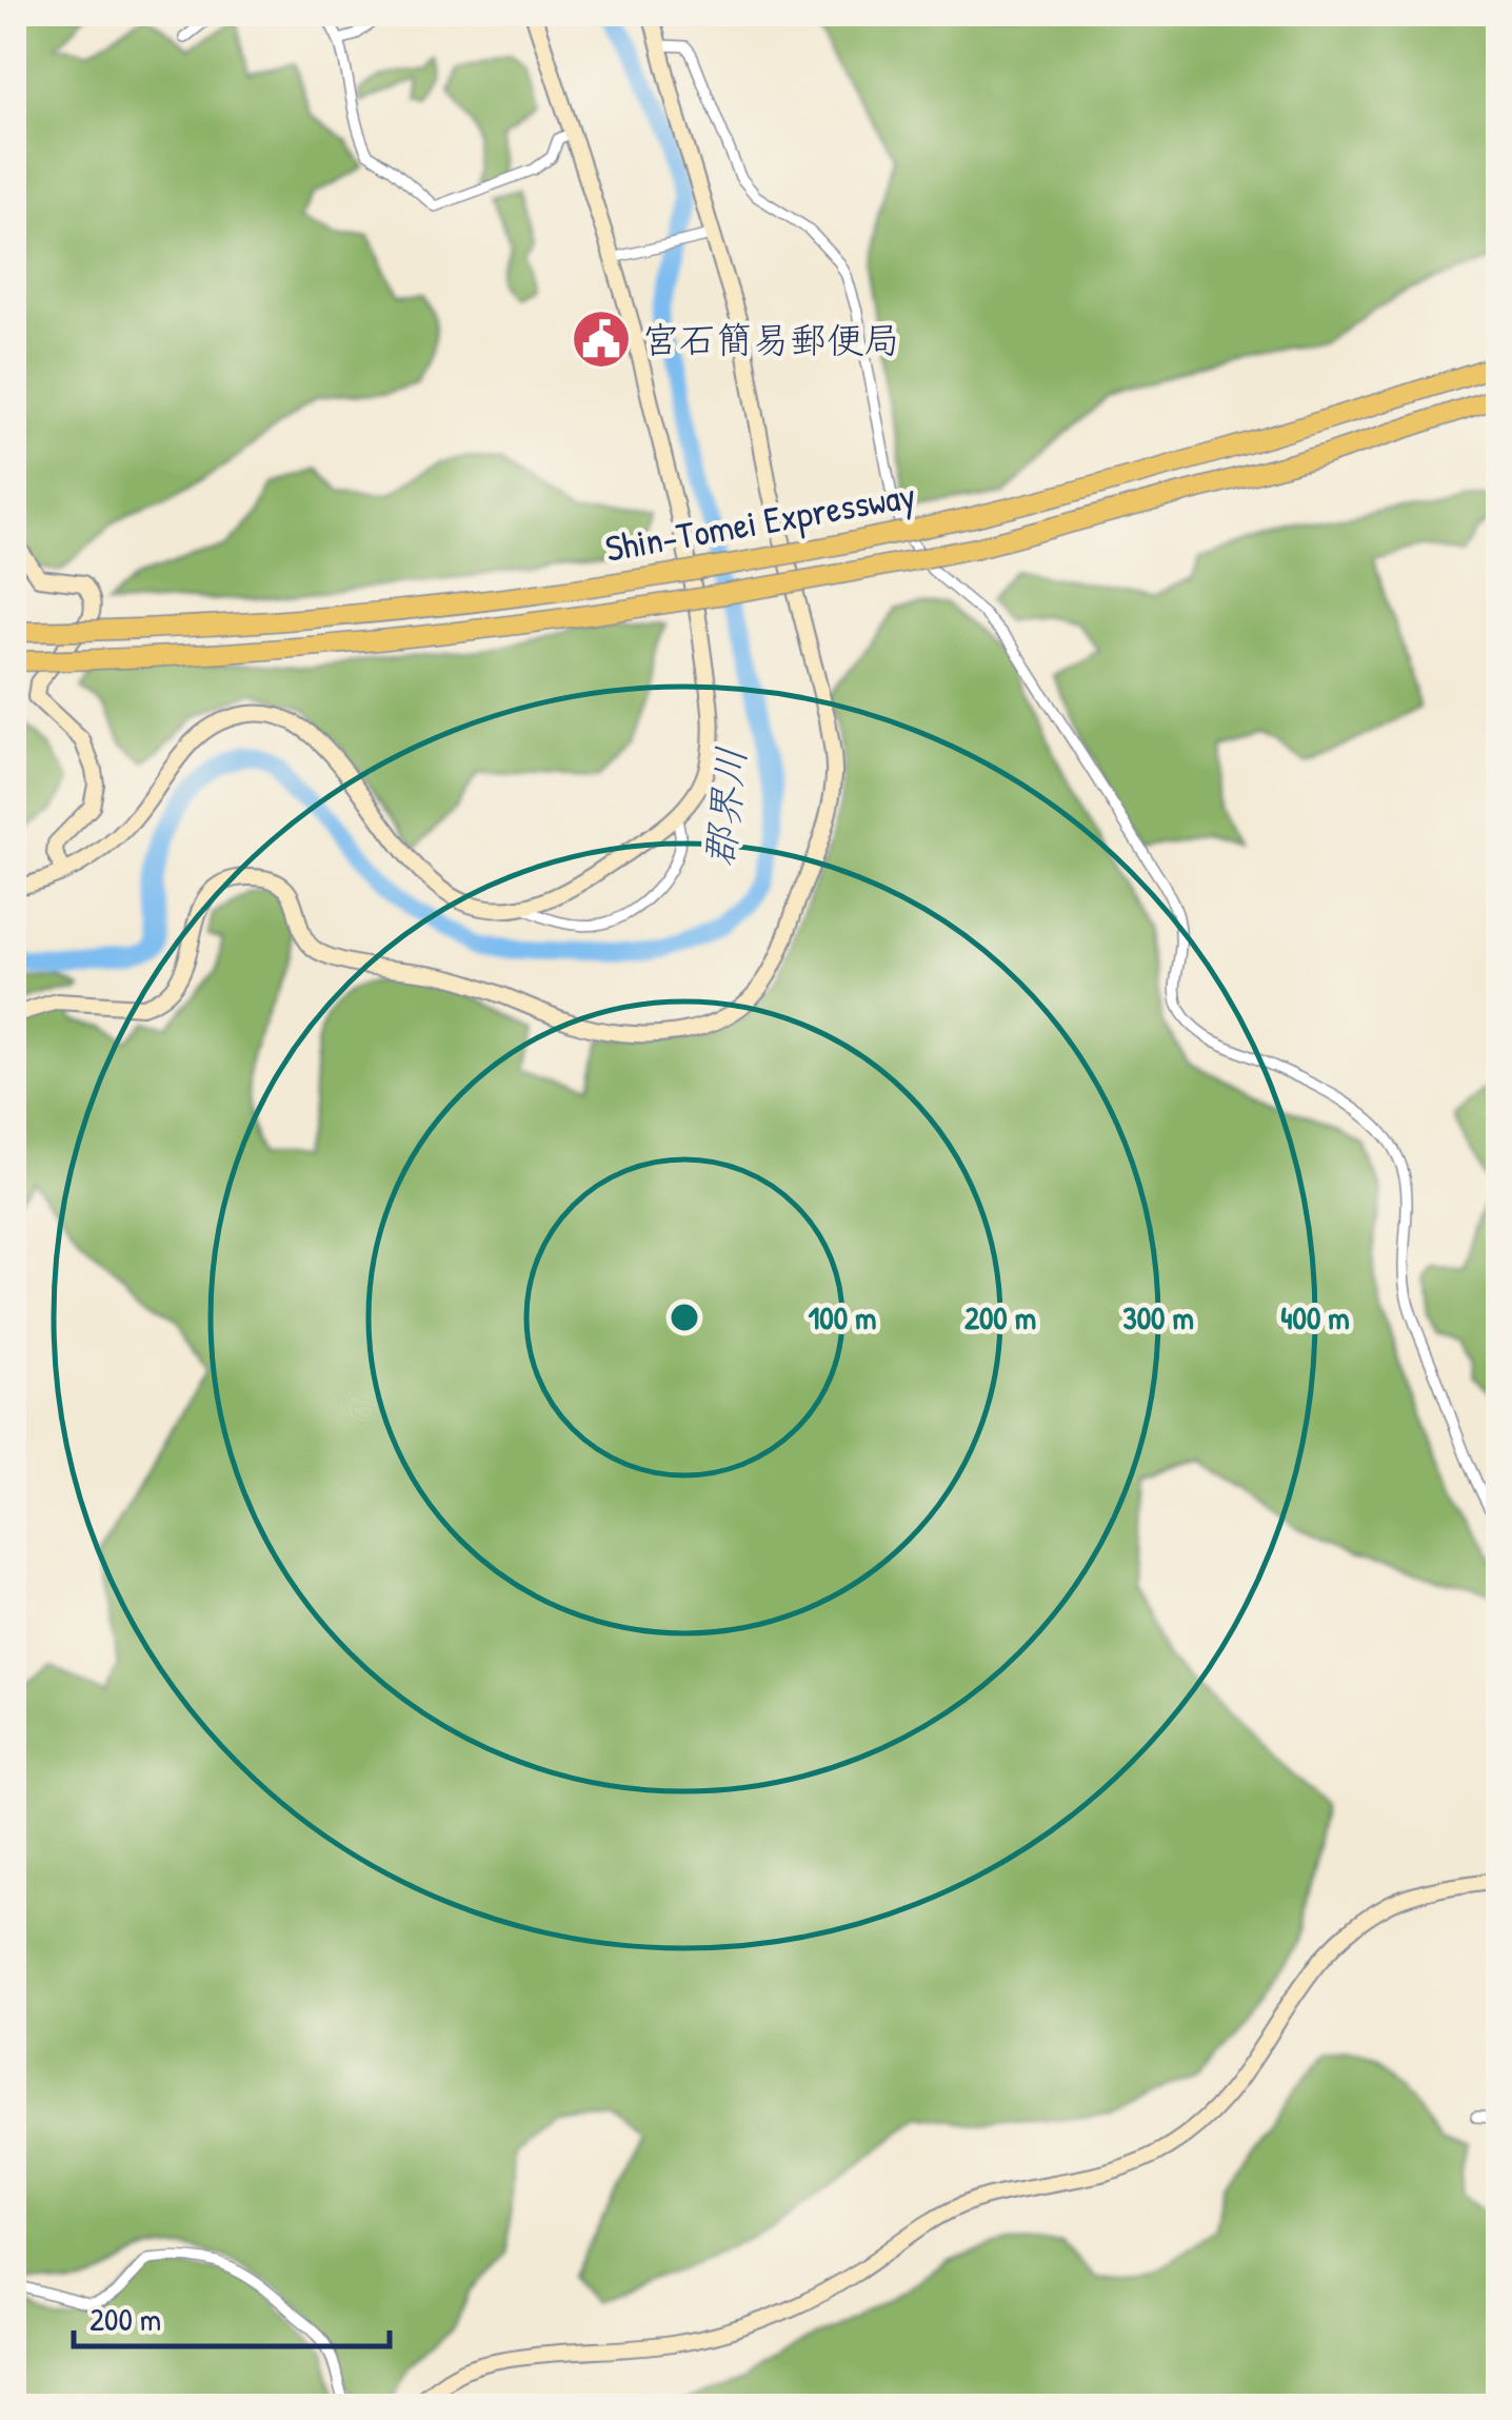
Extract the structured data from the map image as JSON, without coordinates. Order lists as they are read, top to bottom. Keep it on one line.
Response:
{"streets":{"highway":["Shin-Tomei Expressway"]},"water":["郡界川"],"places":{"public building":["宮石簡易郵便局"]},"scale_bar":"200 m","rings":["100 m","200 m","300 m","400 m"]}
